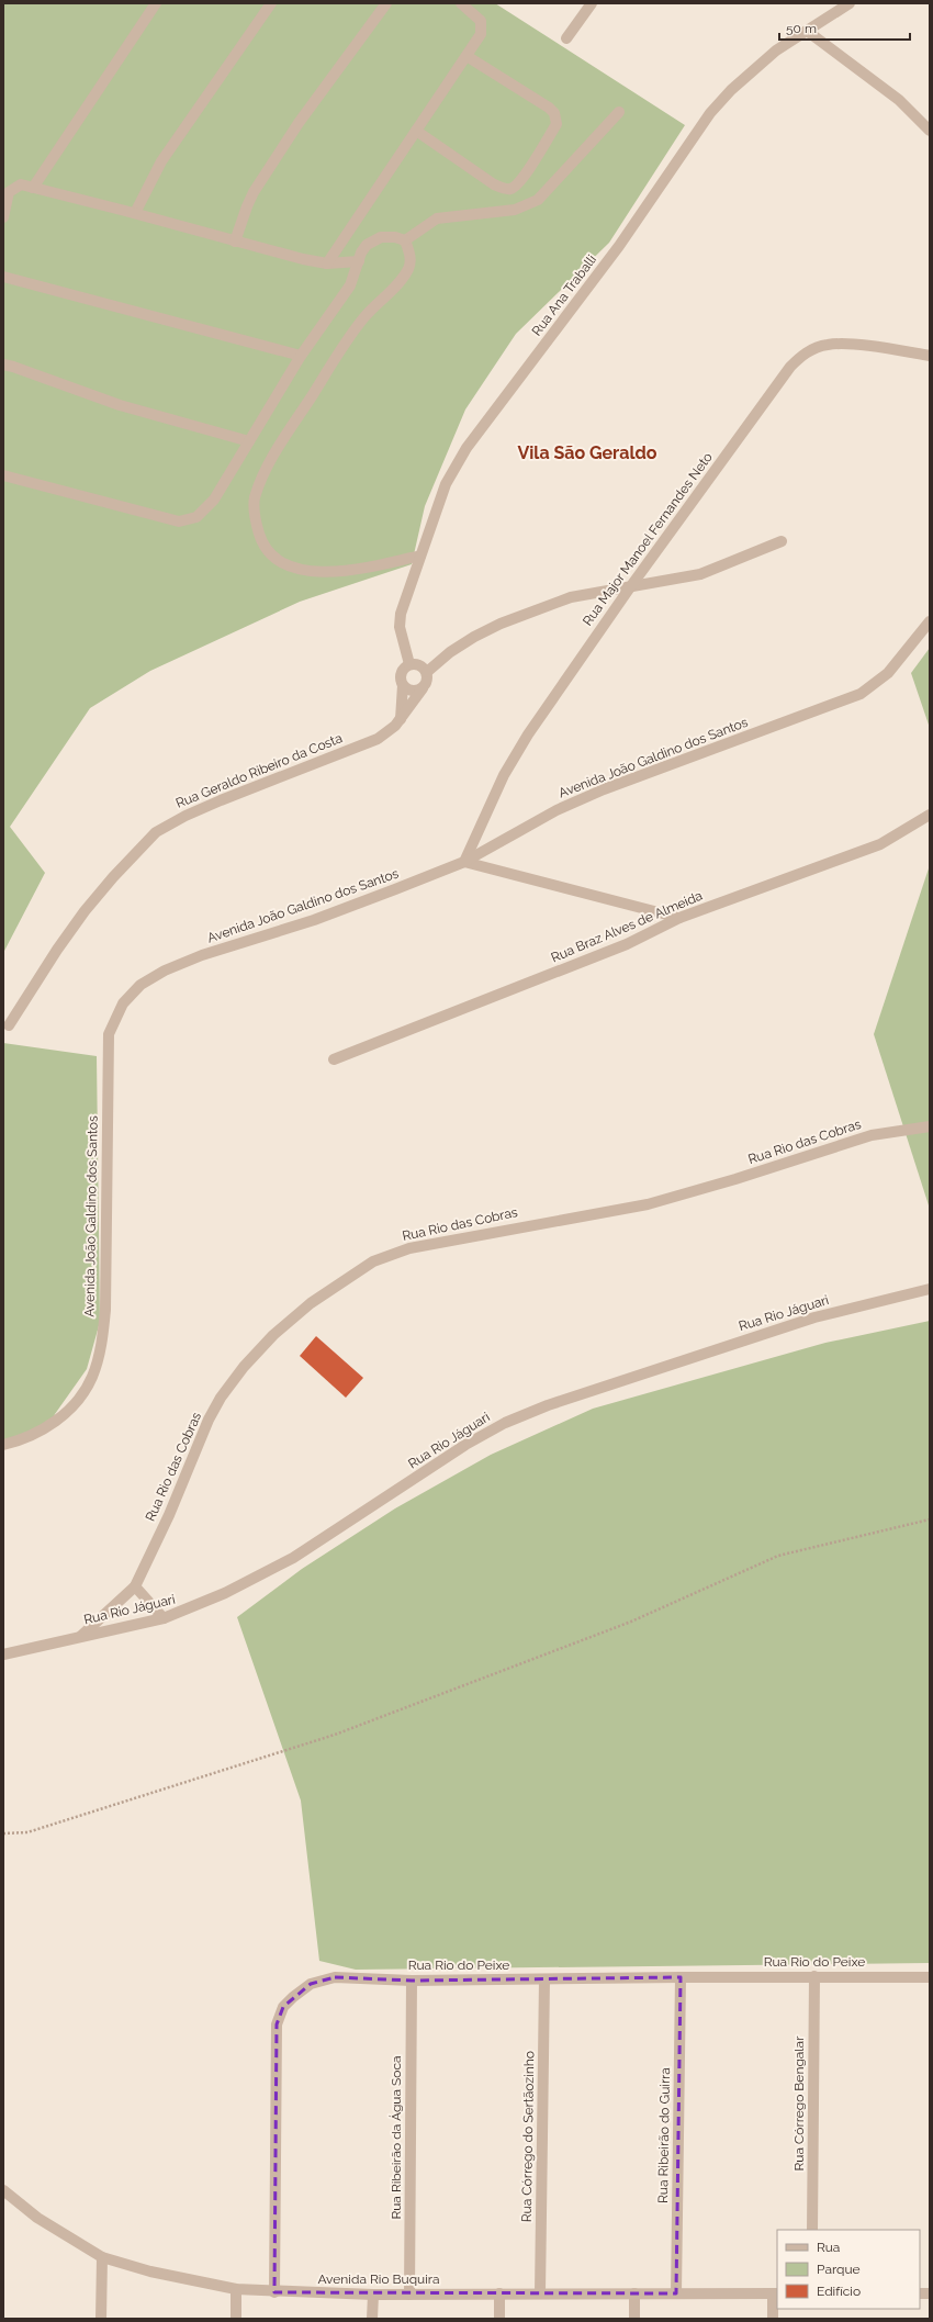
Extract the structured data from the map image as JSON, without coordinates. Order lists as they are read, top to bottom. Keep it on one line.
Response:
{"streets":{"street":["Rua Ana Traballi","Rua Major Manoel Fernandes Neto","Avenida João Galdino dos Santos","Rua Geraldo Ribeiro da Costa","Rua Braz Alves de Almeida","Rua Rio das Cobras","Rua Rio Jáguari","Rua Rio do Peixe","Rua Córrego Bengalar","Rua Ribeirão do Guirra","Rua Córrego do Sertãozinho","Rua Ribeirão da Água Soca","Avenida Rio Buquira"]},"crossings":[["Rua Ana Traballi","Rua Geraldo Ribeiro da Costa"],["Rua Major Manoel Fernandes Neto","Avenida João Galdino dos Santos"],["Rua Rio das Cobras","Rua Rio Jáguari"],["Rua Rio do Peixe","Rua Córrego Bengalar"],["Rua Rio do Peixe","Rua Ribeirão do Guirra"],["Rua Rio do Peixe","Rua Córrego do Sertãozinho"],["Rua Rio do Peixe","Rua Ribeirão da Água Soca"],["Rua Rio do Peixe","Avenida Rio Buquira"],["Rua Ribeirão do Guirra","Avenida Rio Buquira"],["Rua Córrego do Sertãozinho","Avenida Rio Buquira"],["Rua Ribeirão da Água Soca","Avenida Rio Buquira"]],"districts":["Vila São Geraldo"],"legend":["Rua","Parque","Edifício"],"scale_bar":"50 m"}
